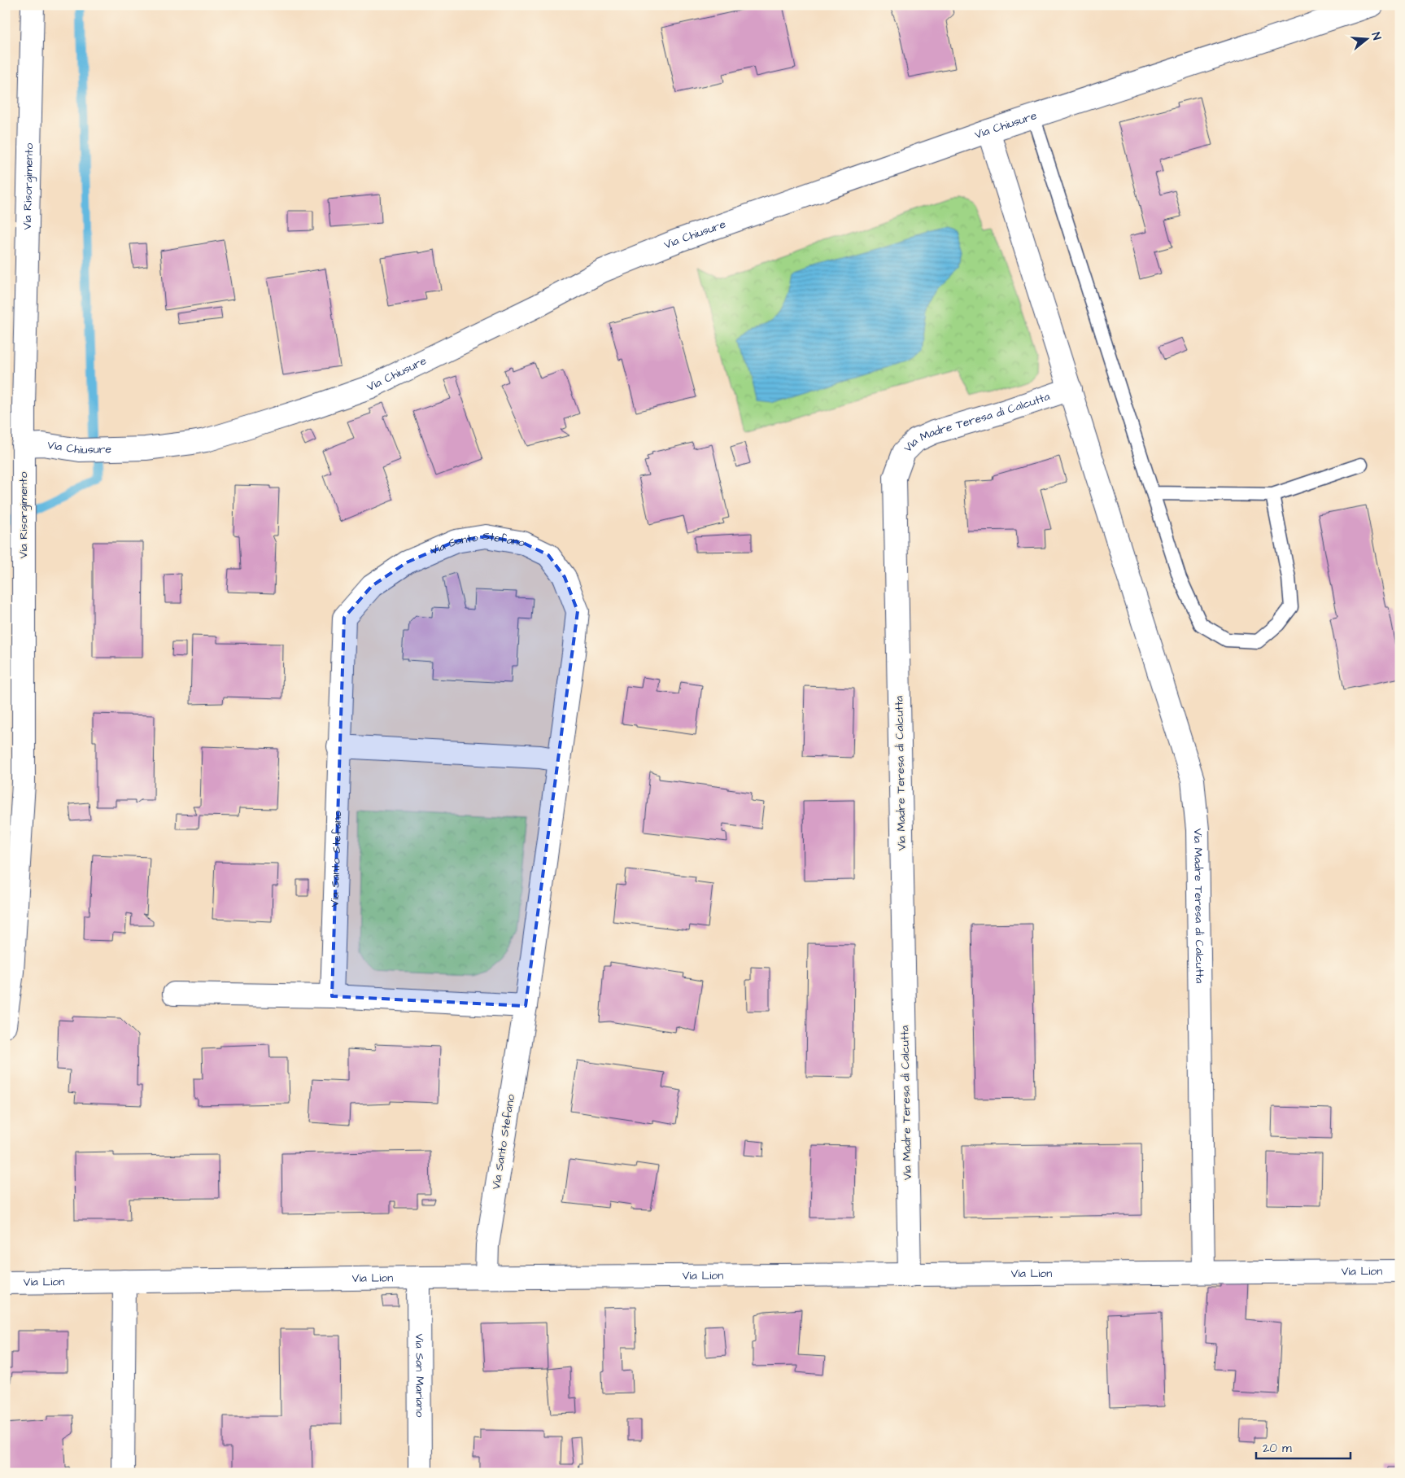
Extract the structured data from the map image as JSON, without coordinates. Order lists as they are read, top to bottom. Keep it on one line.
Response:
{"streets":{"street":["Via Chiusure","Via Risorgimento","Via Madre Teresa di Calcutta","Via Santo Stefano","Via Lion","Via San Mariano"]},"crossings":[["Via Chiusure","Via Risorgimento"],["Via Chiusure","Via Madre Teresa di Calcutta"],["Via Madre Teresa di Calcutta","Via Lion"],["Via Santo Stefano","Via Lion"],["Via Lion","Via San Mariano"]],"scale_bar":"20 m","north":"right"}
